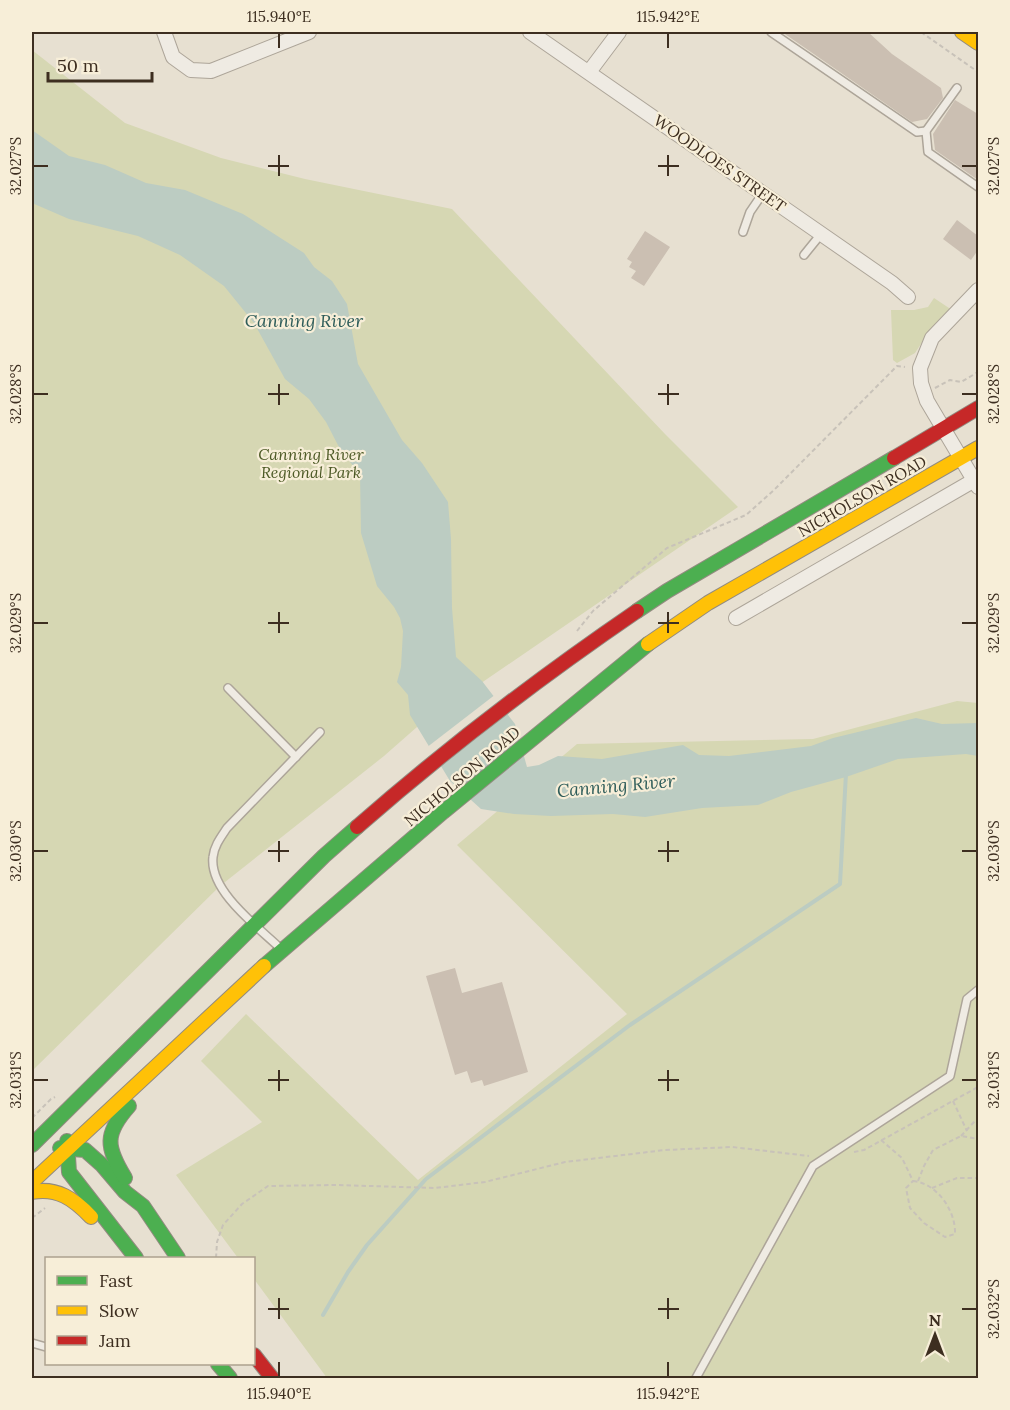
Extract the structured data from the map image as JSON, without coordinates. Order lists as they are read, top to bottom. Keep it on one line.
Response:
{"streets":{"main road":["NICHOLSON ROAD"],"street":["WOODLOES STREET"]},"water":["Canning River"],"parks":["Canning River Regional Park"],"legend":["Fast","Slow","Jam"],"scale_bar":"50 m","north":"top","coordinates":["115.940°E","115.942°E","32.027°S","32.028°S","32.029°S","32.030°S","32.031°S","32.032°S"]}
